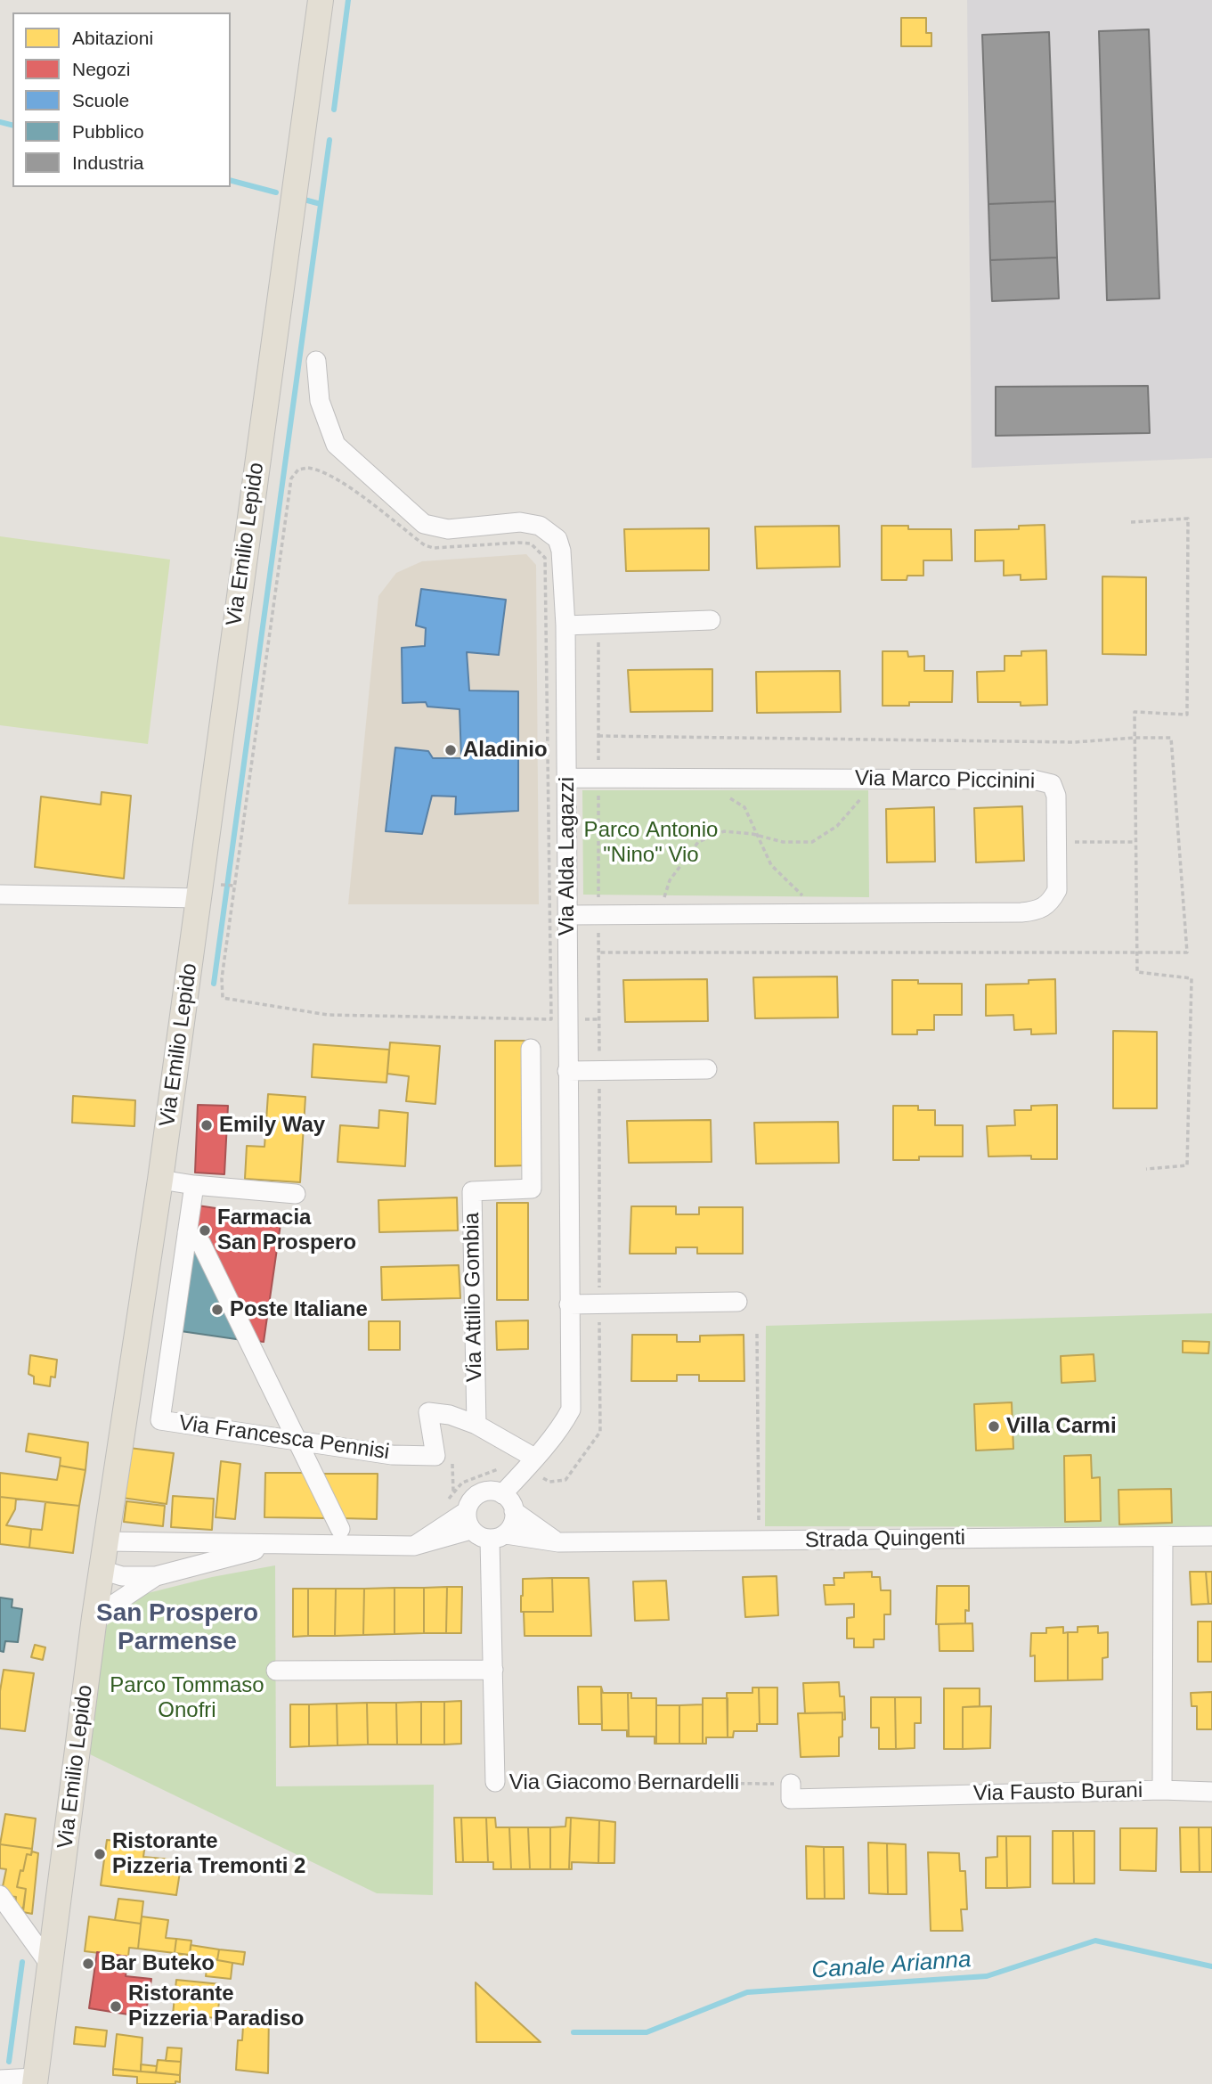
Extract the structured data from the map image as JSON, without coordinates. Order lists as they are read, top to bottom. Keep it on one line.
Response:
{"streets":{"main road":["Via Emilio Lepido"],"street":["Via Marco Piccinini","Via Alda Lagazzi","Via Attilio Gombia","Via Francesca Pennisi","Strada Quingenti","Via Giacomo Bernardelli","Via Fausto Burani"]},"crossings":[["Via Marco Piccinini","Via Alda Lagazzi"],["Via Alda Lagazzi","Strada Quingenti"],["Via Alda Lagazzi","Via Giacomo Bernardelli"],["Via Attilio Gombia","Via Francesca Pennisi"],["Strada Quingenti","Via Giacomo Bernardelli"],["Strada Quingenti","Via Fausto Burani"],["Via Giacomo Bernardelli","Via Fausto Burani"]],"districts":["San Prospero Parmense"],"water":["Canale Arianna"],"parks":["Parco Antonio \"Nino\" Vio","Parco Tommaso Onofri"],"places":["Aladinio","Emily Way","Farmacia San Prospero","Poste Italiane","Villa Carmi","Ristorante Pizzeria Tremonti 2","Bar Buteko","Ristorante Pizzeria Paradiso"],"legend":["Abitazioni","Negozi","Scuole","Pubblico","Industria"]}
